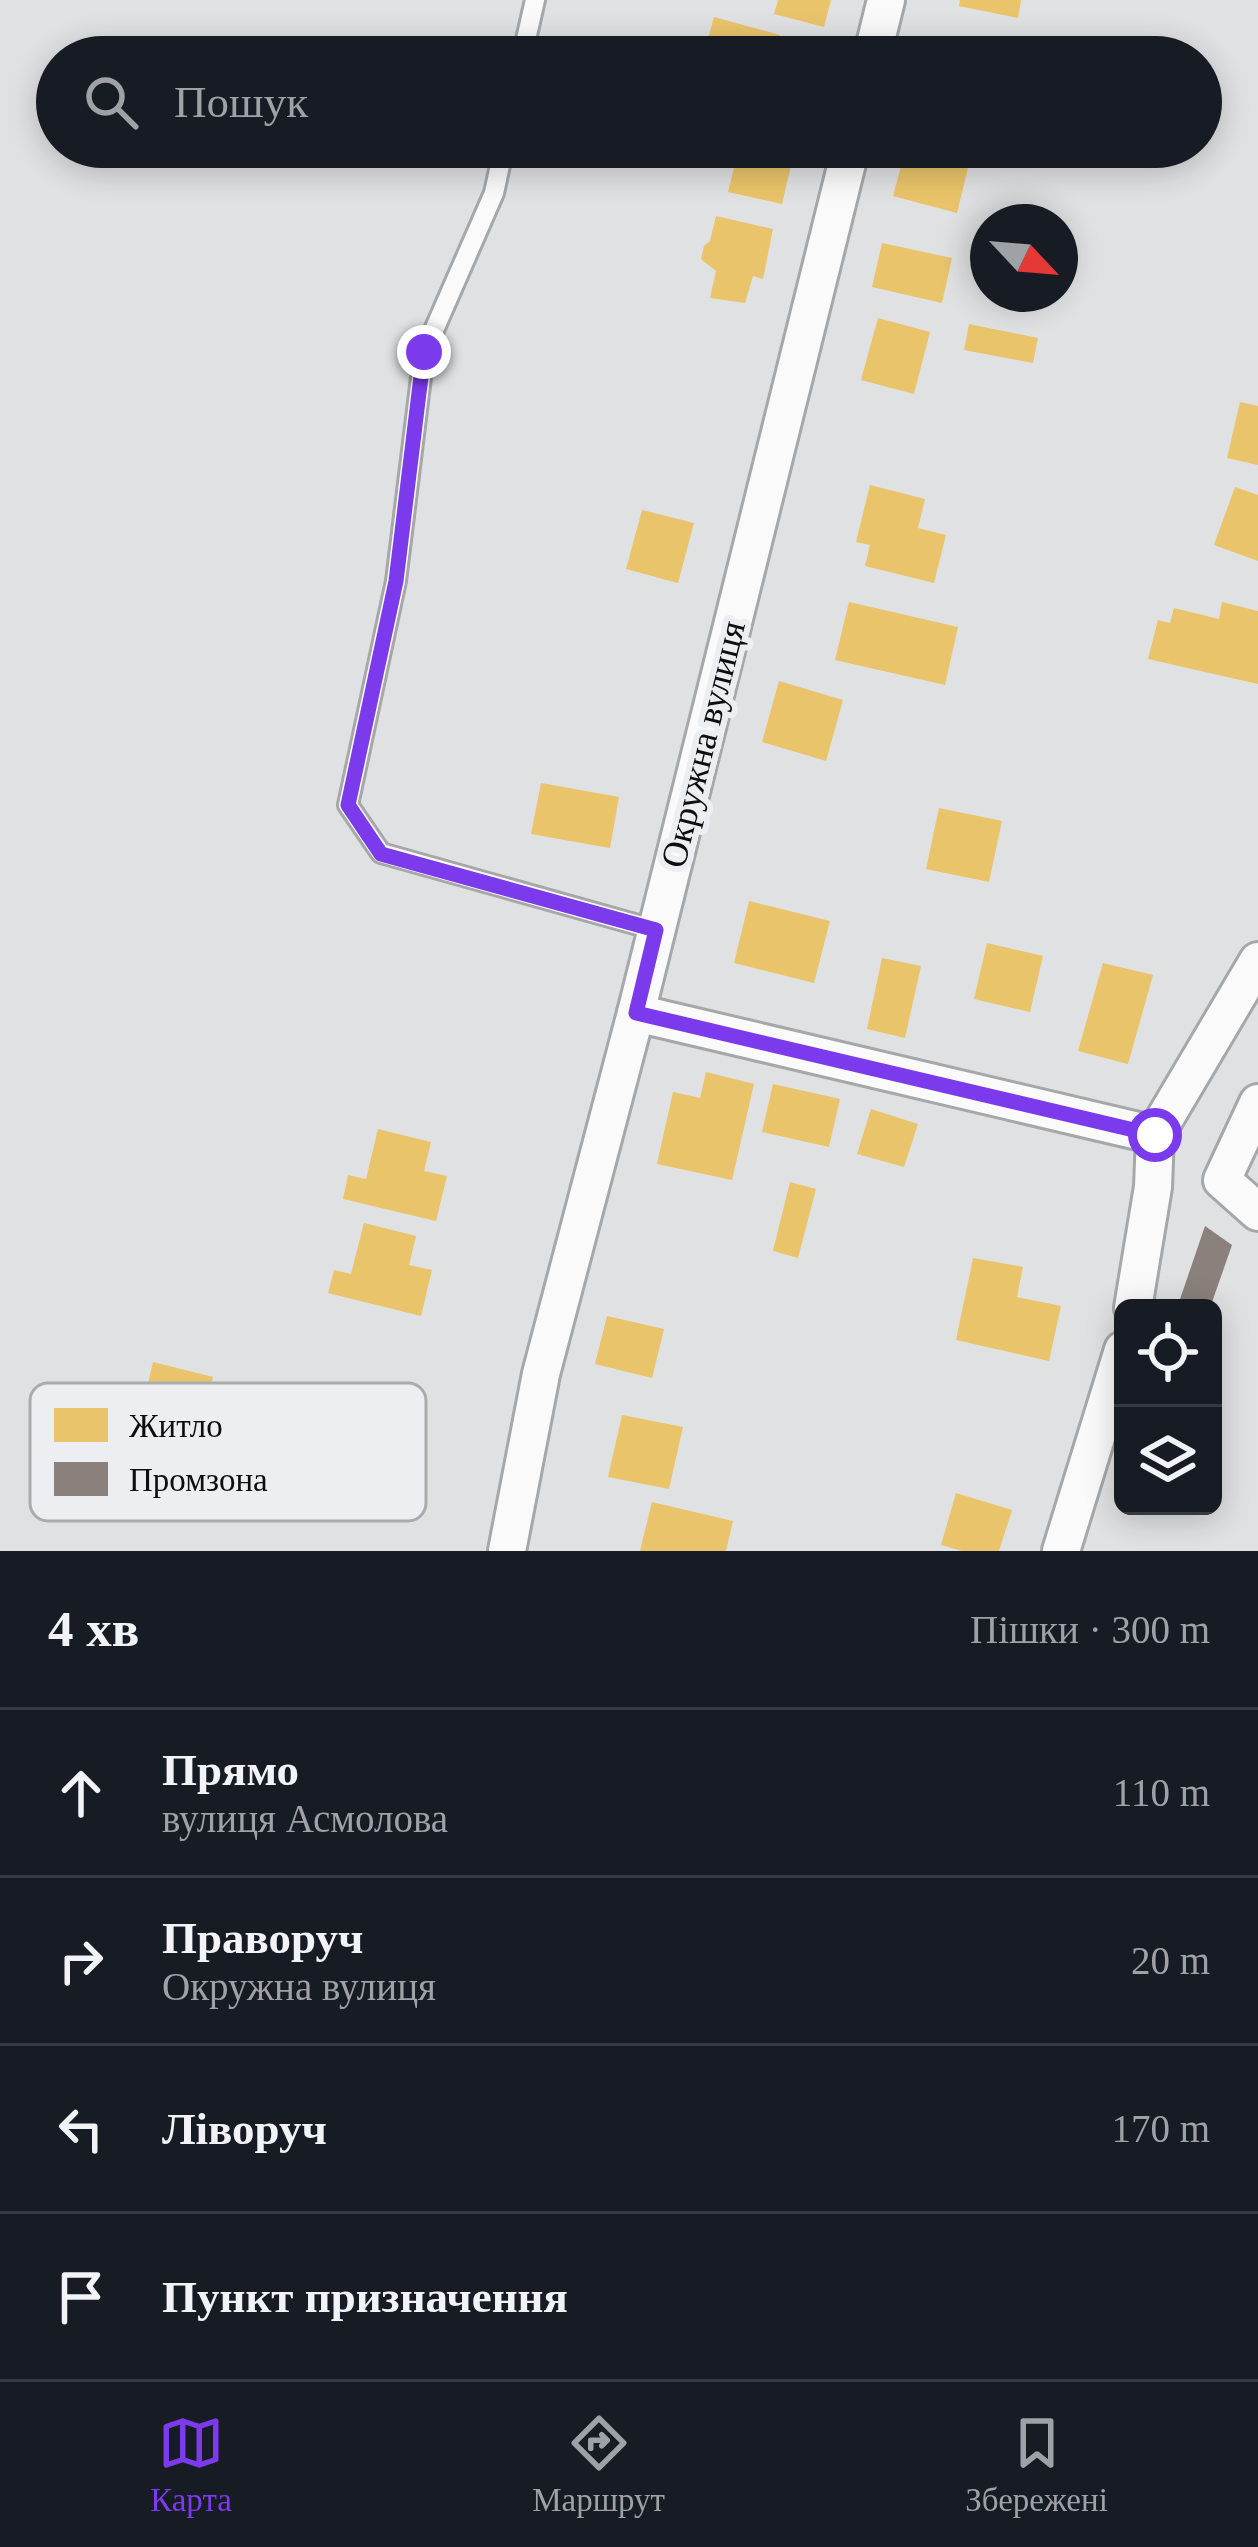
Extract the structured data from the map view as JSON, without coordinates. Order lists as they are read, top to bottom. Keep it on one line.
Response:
{"streets":{"street":["Окружна вулиця"]},"legend":["Житло","Промзона"],"north":"bottom right","page":{"search":"Пошук","heading":["4 хв","Пішки · 300 m"],"list":[["Прямо","вулиця Асмолова","110 m"],["Праворуч","Окружна вулиця","20 m"],["Ліворуч","170 m"],"Пункт призначення"],"nav":["Карта","Маршрут","Збережені"]}}
